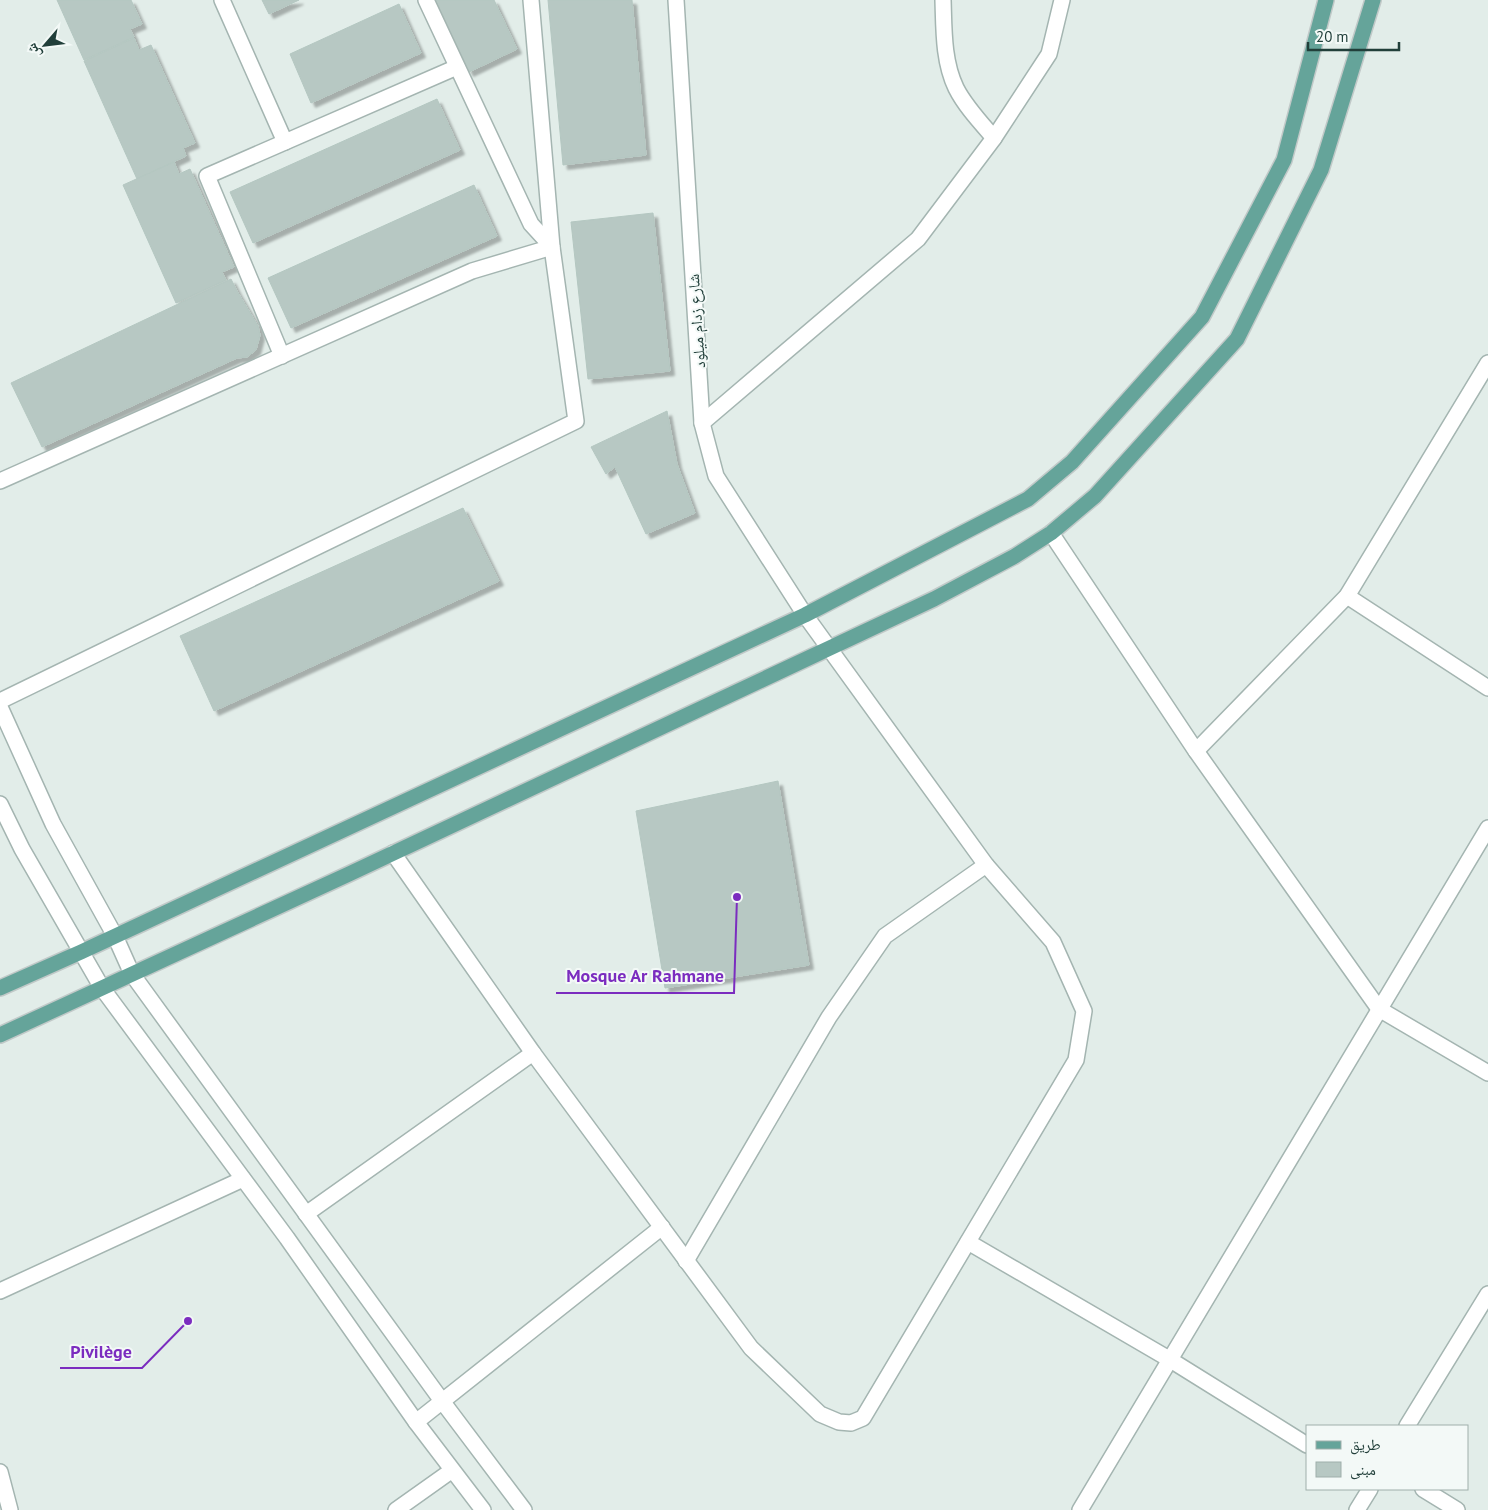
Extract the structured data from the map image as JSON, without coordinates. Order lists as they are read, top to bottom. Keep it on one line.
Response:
{"streets":{"street":["شارع زدام ميلود"]},"places":["Mosque Ar Rahmane","Pivilège"],"legend":["طريق","مبنى"],"scale_bar":"20 m","north":"bottom left"}
